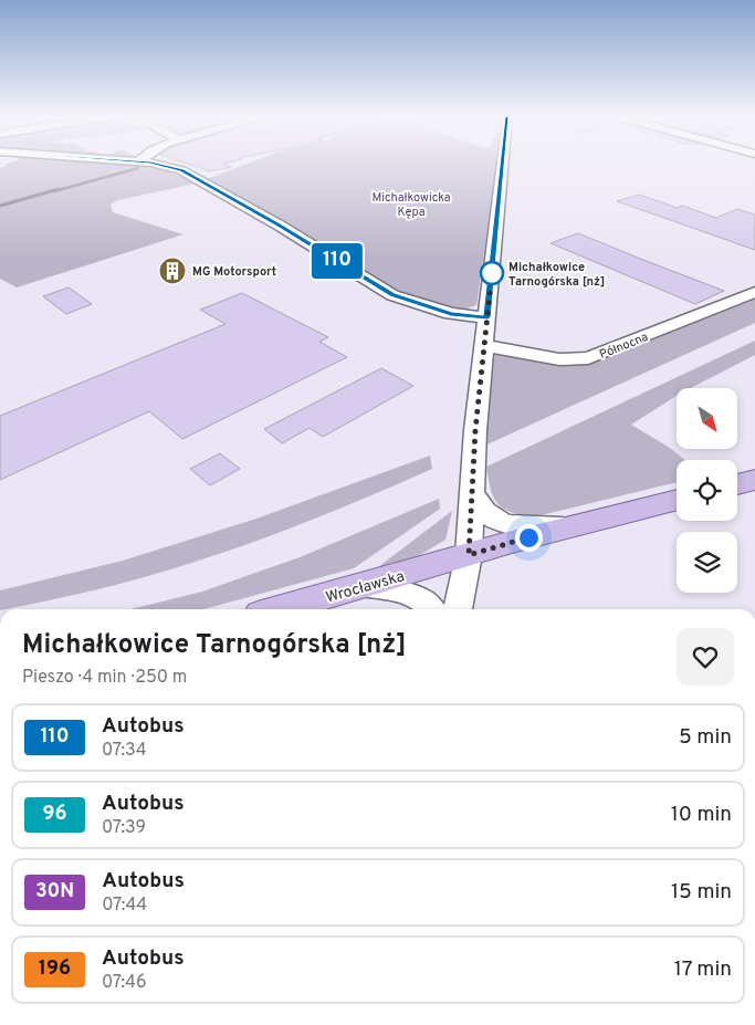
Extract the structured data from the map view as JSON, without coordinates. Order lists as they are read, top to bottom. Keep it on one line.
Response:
{"streets":{"main road":["Wrocławska"],"street":["Północna"]},"parks":["Michałkowicka Kępa"],"places":{"building":["MG Motorsport"],"other":["Michałkowice Tarnogórska [nż]"]},"lines":["bus line 110"],"north":"bottom right","page":{"on_map":"110","heading":["Michałkowice Tarnogórska [nż]","Pieszo · 4 min · 250 m"],"list":[{"mark":"110","name":"Autobus","note":"07:34","value":"5 min"},{"mark":"96","name":"Autobus","note":"07:39","value":"10 min"},{"mark":"30N","name":"Autobus","note":"07:44","value":"15 min"},{"mark":"196","name":"Autobus","note":"07:46","value":"17 min"}]}}
